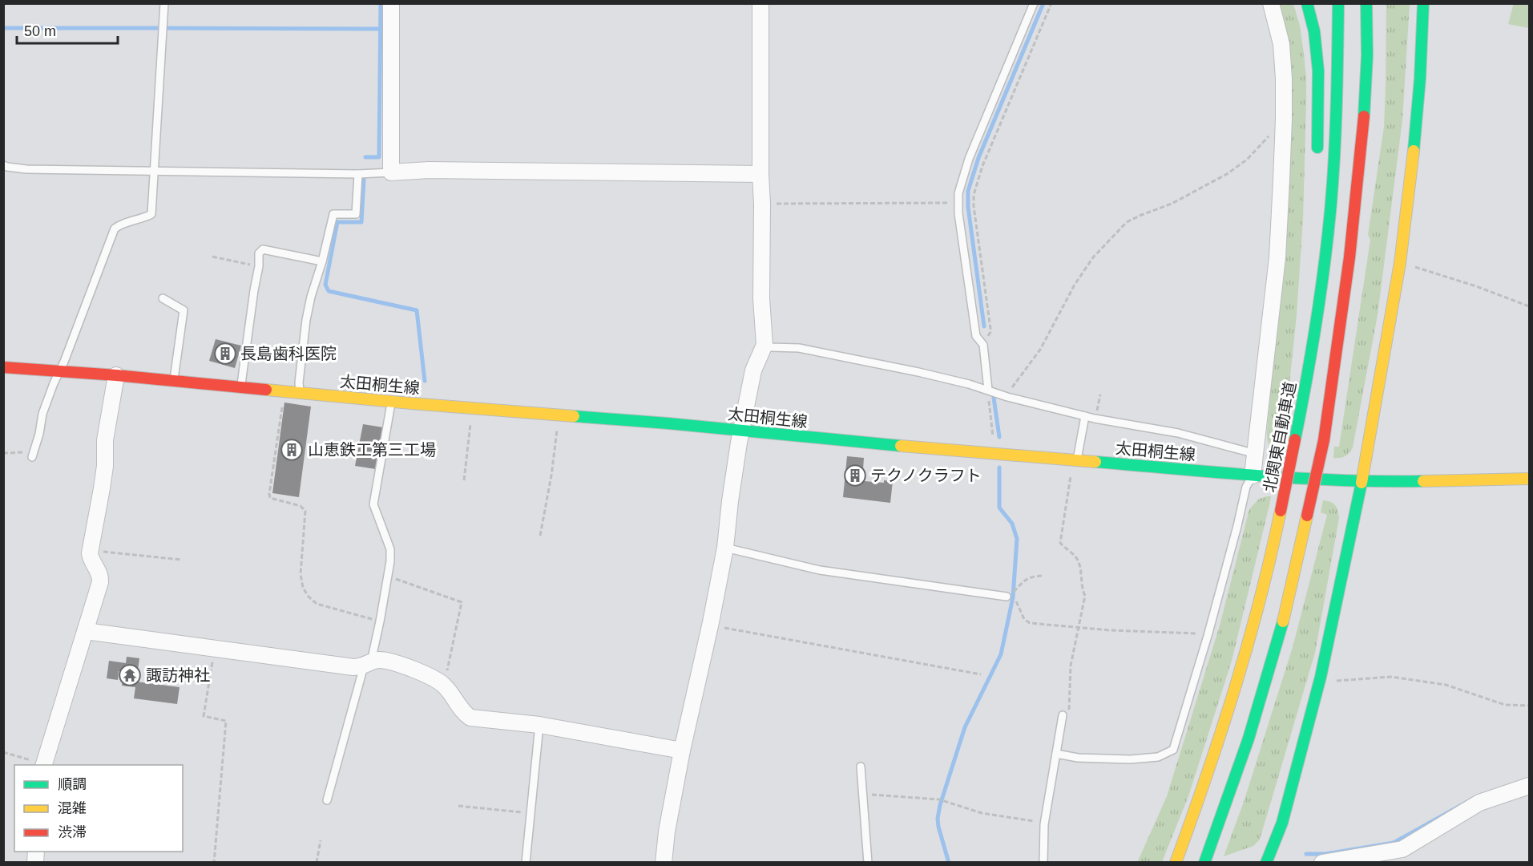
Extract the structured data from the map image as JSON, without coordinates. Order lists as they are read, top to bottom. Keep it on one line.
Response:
{"streets":{"main road":["太田桐生線","北関東自動車道"]},"places":{"building":["長島歯科医院","山恵鉄工第三工場","テクノクラフト"],"temple":["諏訪神社"]},"legend":["順調","混雑","渋滞"],"scale_bar":"50 m"}
